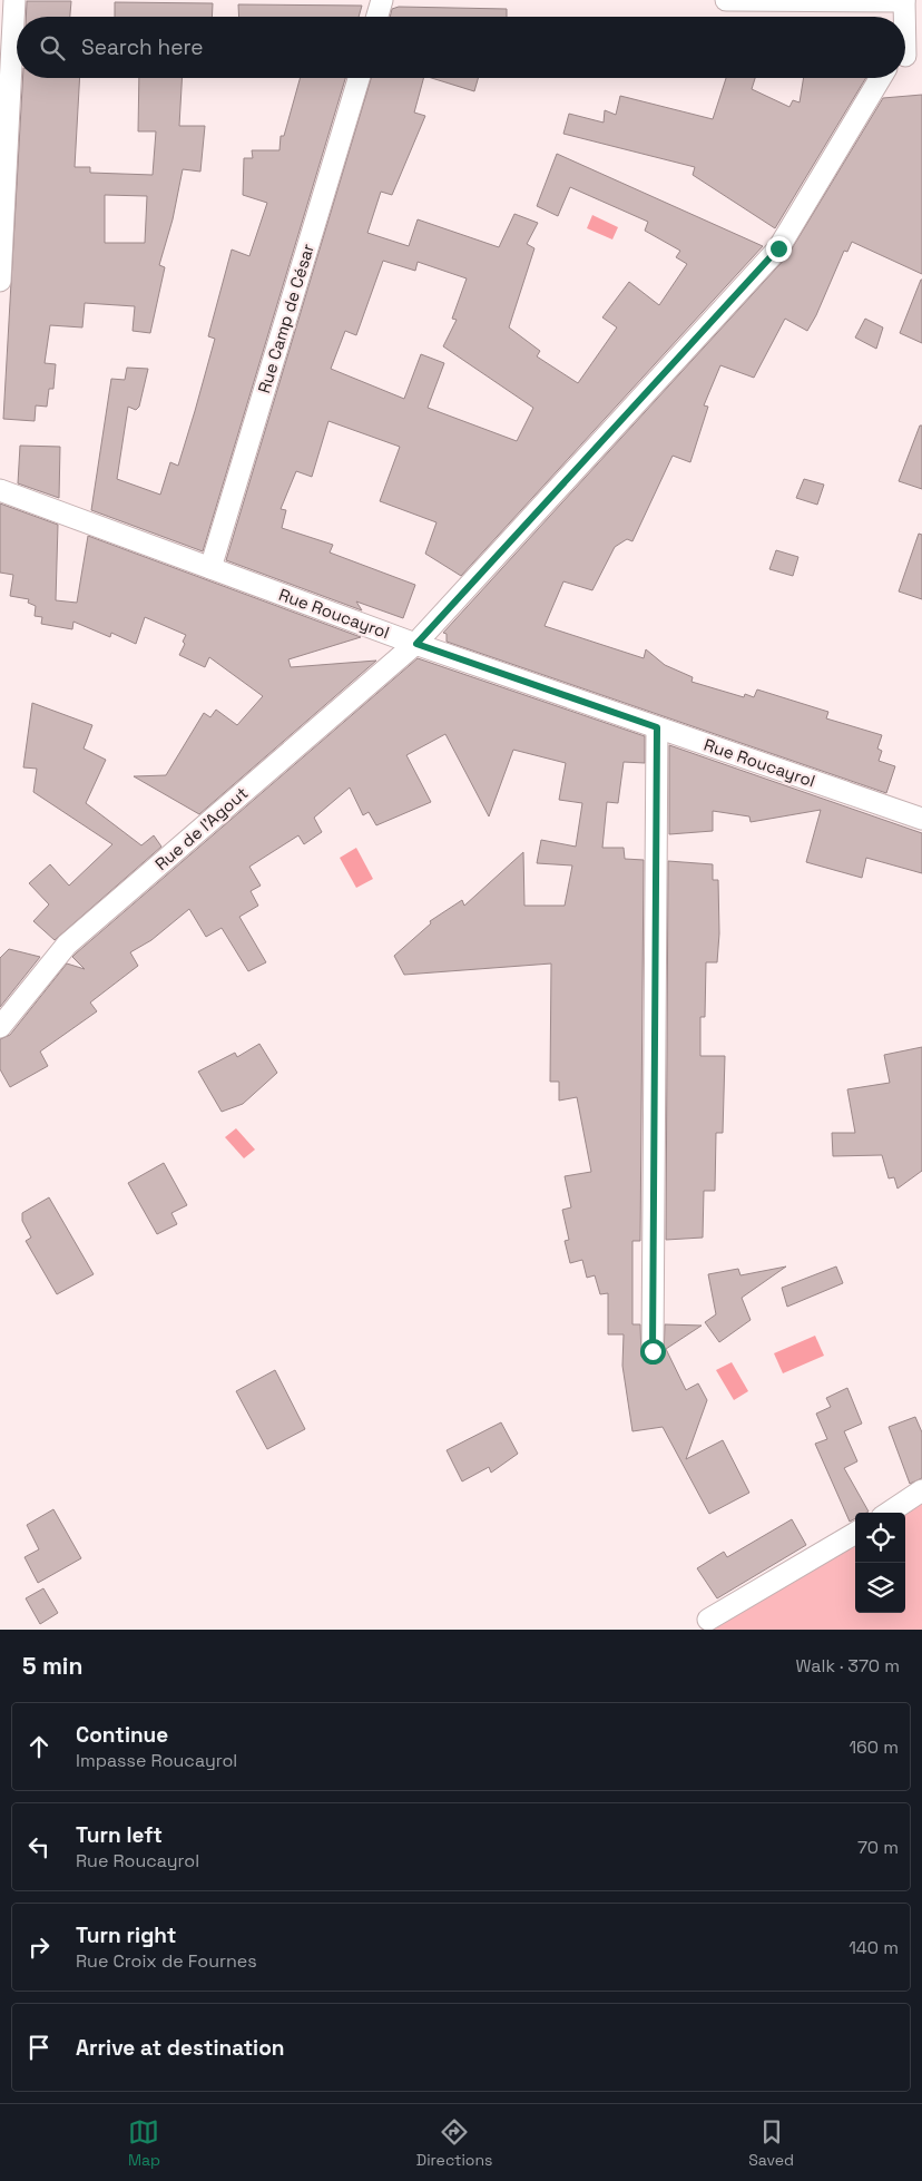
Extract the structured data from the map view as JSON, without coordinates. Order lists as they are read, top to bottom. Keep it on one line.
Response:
{"streets":{"street":["Rue Camp de César","Rue Roucayrol","Rue de l'Agout"]},"crossings":[["Rue Camp de César","Rue Roucayrol"],["Rue Roucayrol","Rue de l'Agout"]],"page":{"search":"Search here","heading":["5 min","Walk · 370 m"],"list":[["Continue","Impasse Roucayrol","160 m"],["Turn left","Rue Roucayrol","70 m"],["Turn right","Rue Croix de Fournes","140 m"],"Arrive at destination"],"nav":["Map","Directions","Saved"]}}
